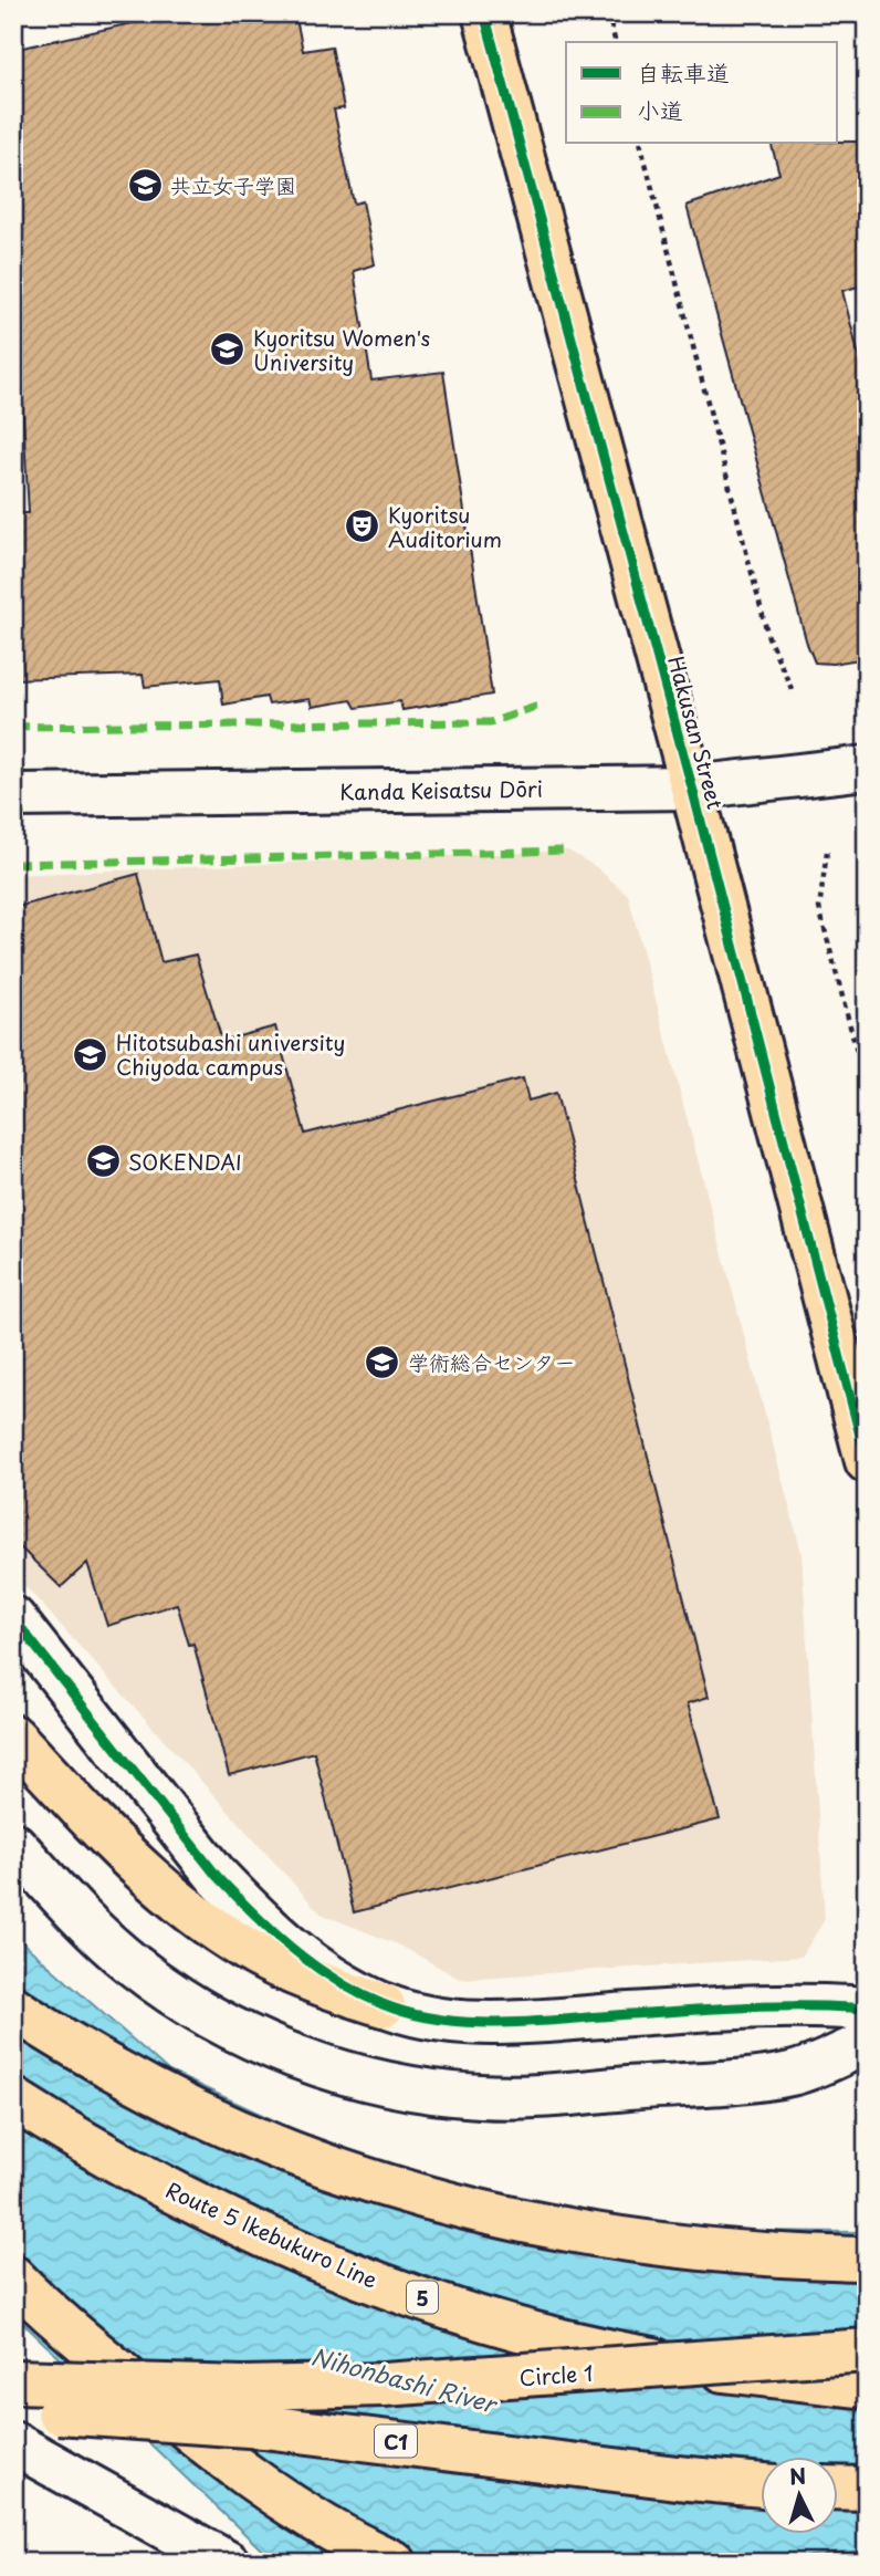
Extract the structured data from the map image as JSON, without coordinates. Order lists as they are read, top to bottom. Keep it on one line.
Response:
{"streets":{"main road":["Hakusan Street","Route 5 Ikebukuro Line","5","Circle 1","C1"],"street":["Kanda Keisatsu Dōri"]},"crossings":[["Hakusan Street","Kanda Keisatsu Dōri"]],"water":["Nihonbashi River"],"places":{"school or university":["共立女子学園","Kyoritsu Women's University","Hitotsubashi university Chiyoda campus","SOKENDAI","学術総合センター"],"theatre":["Kyoritsu Auditorium"]},"legend":["自転車道","小道"],"north":"top"}
